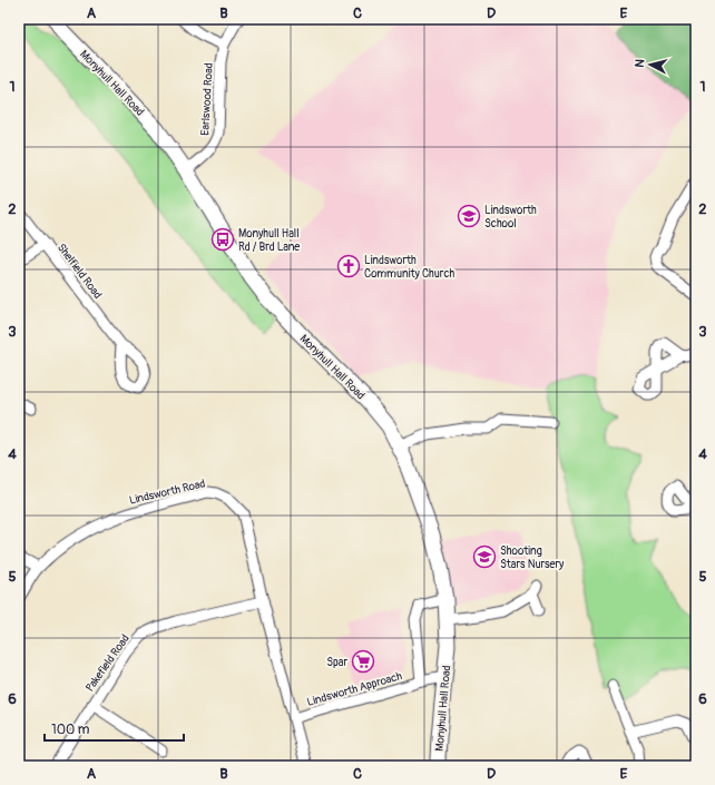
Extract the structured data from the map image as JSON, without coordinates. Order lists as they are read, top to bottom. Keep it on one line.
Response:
{"streets":{"street":["Monyhull Hall Road","Earlswood Road","Shelfield Road","Lindsworth Road","Pakefield Road","Lindsworth Approach"]},"crossings":[["Monyhull Hall Road","Earlswood Road"],["Monyhull Hall Road","Lindsworth Approach"],["Lindsworth Road","Pakefield Road"],["Lindsworth Road","Lindsworth Approach"]],"places":{"school or university":["Lindsworth School","Shooting Stars Nursery"],"bus stop":["Monyhull Hall Rd / Brd Lane"],"church":["Lindsworth Community Church"],"supermarket":["Spar"]},"scale_bar":"100 m","north":"left","grid":{"columns":["A","B","C","D","E"],"rows":["1","2","3","4","5","6"]}}
